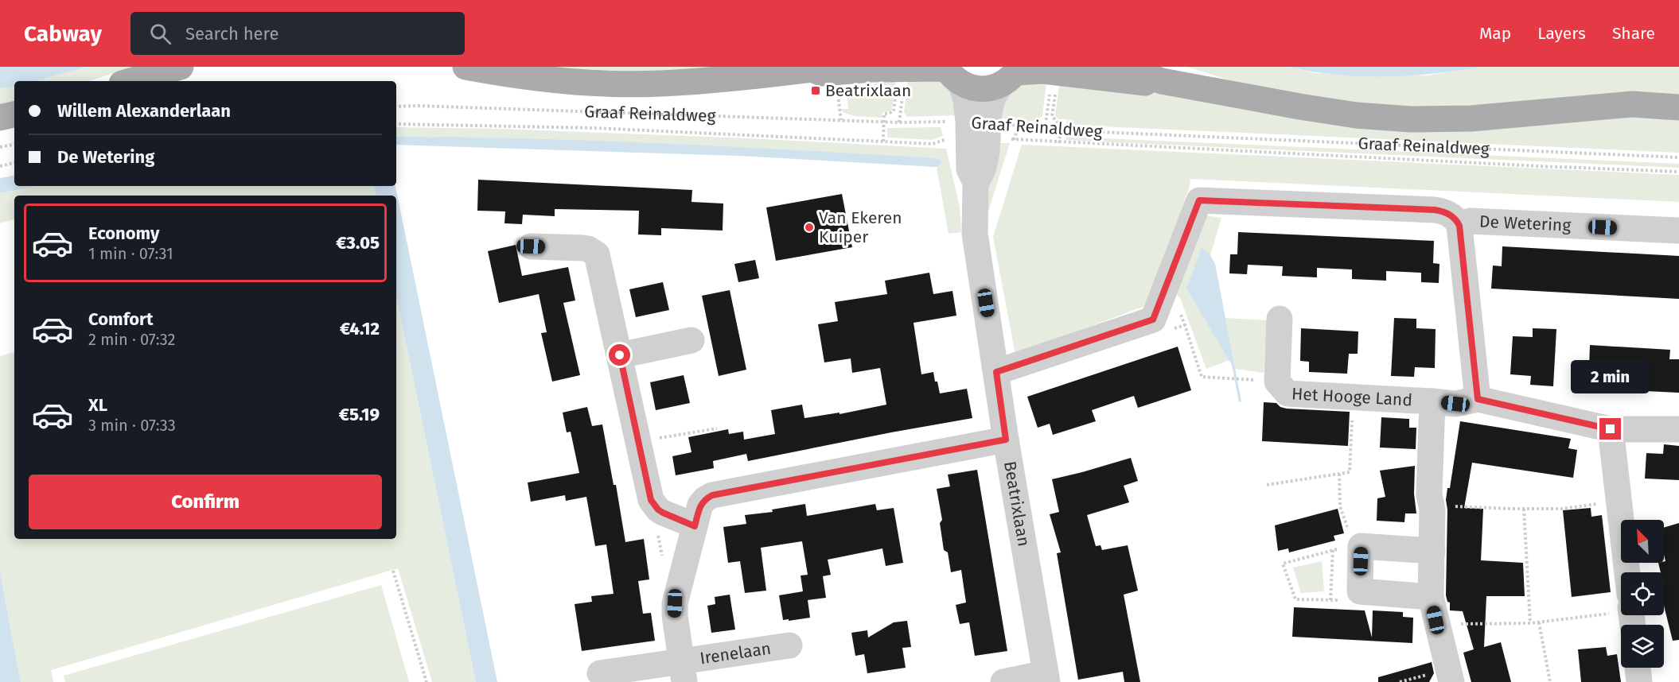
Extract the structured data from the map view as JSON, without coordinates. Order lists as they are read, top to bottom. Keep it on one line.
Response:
{"streets":{"main road":["Graaf Reinaldweg"],"street":["De Wetering","Het Hooge Land","Beatrixlaan","Irenelaan"]},"crossings":[["Graaf Reinaldweg","Beatrixlaan"],["Beatrixlaan","Irenelaan"]],"places":{"transit":["Beatrixlaan"],"other":["Van Ekeren Kuiper"]},"north":"top left","page":{"header":"Cabway","search":"Search here","nav":["Map","Layers","Share"],"banner":["Willem Alexanderlaan","De Wetering"],"list":[{"name":"Economy","note":"1 min · 07:31","value":"€3.05"},{"name":"Comfort","note":"2 min · 07:32","value":"€4.12"},{"name":"XL","note":"3 min · 07:33","value":"€5.19"}],"bubble":"2 min","buttons":"Confirm"}}
